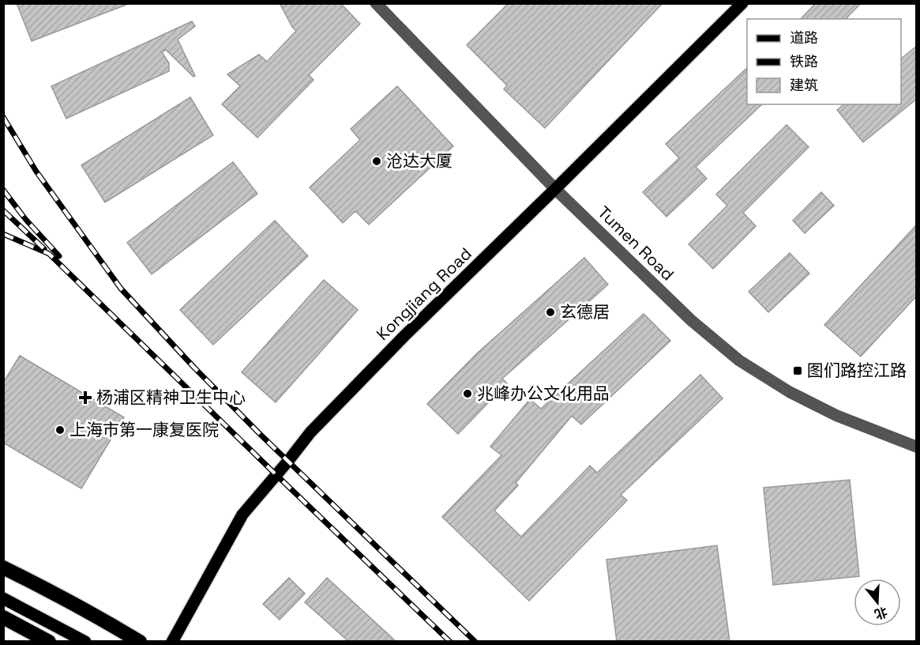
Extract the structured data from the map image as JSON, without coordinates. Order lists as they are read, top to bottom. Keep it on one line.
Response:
{"streets":{"main road":["Kongjiang Road"],"street":["Tumen Road"]},"crossings":[["Tumen Road","Kongjiang Road"]],"places":{"other":["沧达大厦","玄德居","兆峰办公文化用品","上海市第一康复医院"],"transit":["图们路控江路"],"health":["杨浦区精神卫生中心"]},"legend":["道路","铁路","建筑"],"north":"bottom"}
